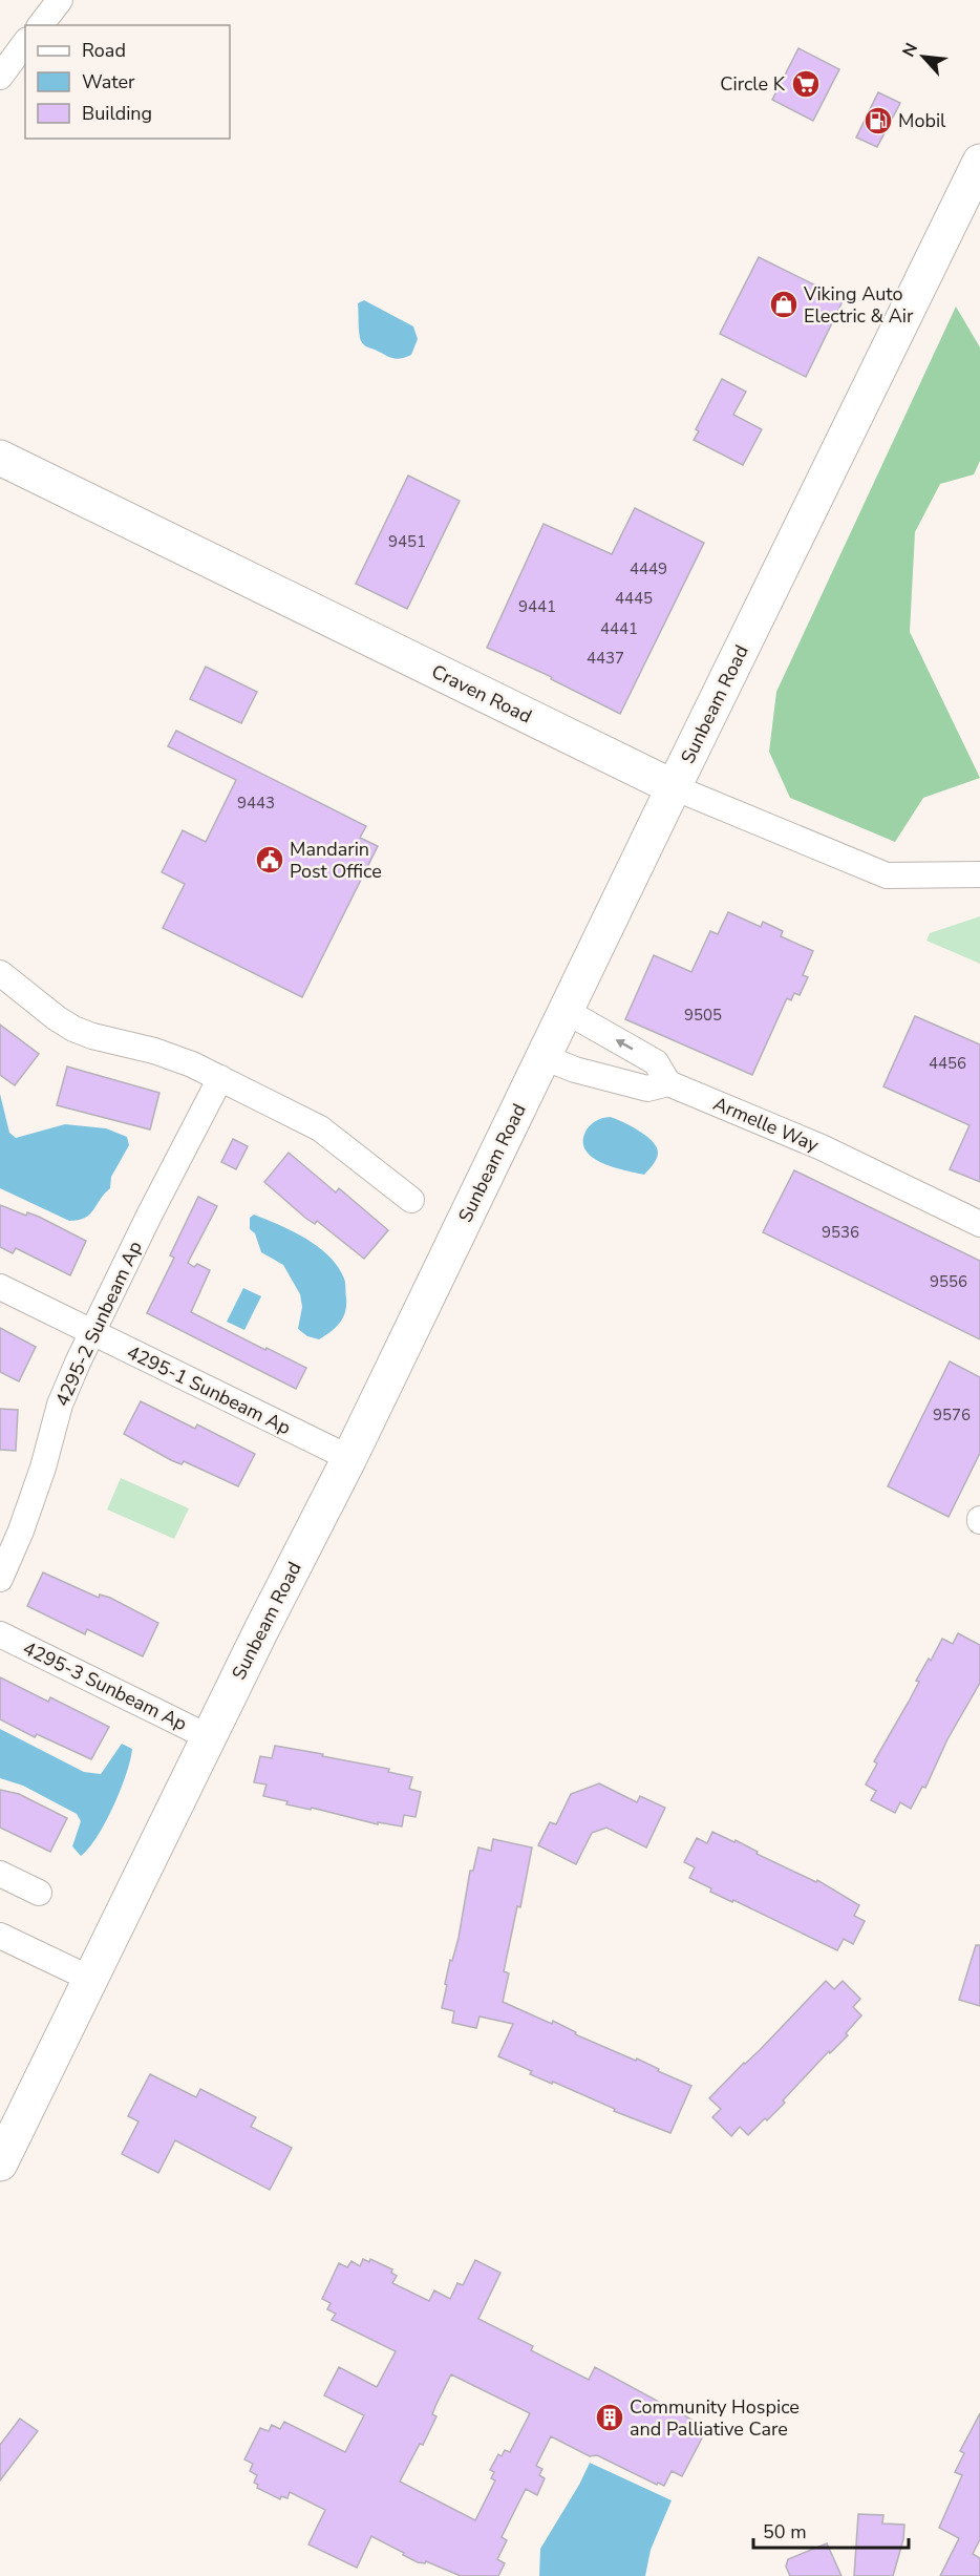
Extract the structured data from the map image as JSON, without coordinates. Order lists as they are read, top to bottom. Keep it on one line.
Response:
{"streets":{"street":["Craven Road","Sunbeam Road","Armelle Way","4295-2 Sunbeam Ap","4295-1 Sunbeam Ap","4295-3 Sunbeam Ap"]},"crossings":[["Craven Road","Sunbeam Road"],["Sunbeam Road","Armelle Way"],["Sunbeam Road","4295-1 Sunbeam Ap"],["Sunbeam Road","4295-3 Sunbeam Ap"],["4295-2 Sunbeam Ap","4295-1 Sunbeam Ap"]],"places":{"supermarket":["Circle K"],"fuel station":["Mobil"],"shop":["Viking Auto Electric & Air"],"public building":["Mandarin Post Office"],"building":["Community Hospice and Palliative Care"]},"house_numbers":["9451","4449","4445","9441","4441","4437","9443","9505","4456","9536","9556","9576"],"legend":["Road","Water","Building"],"scale_bar":"50 m","north":"top left"}
